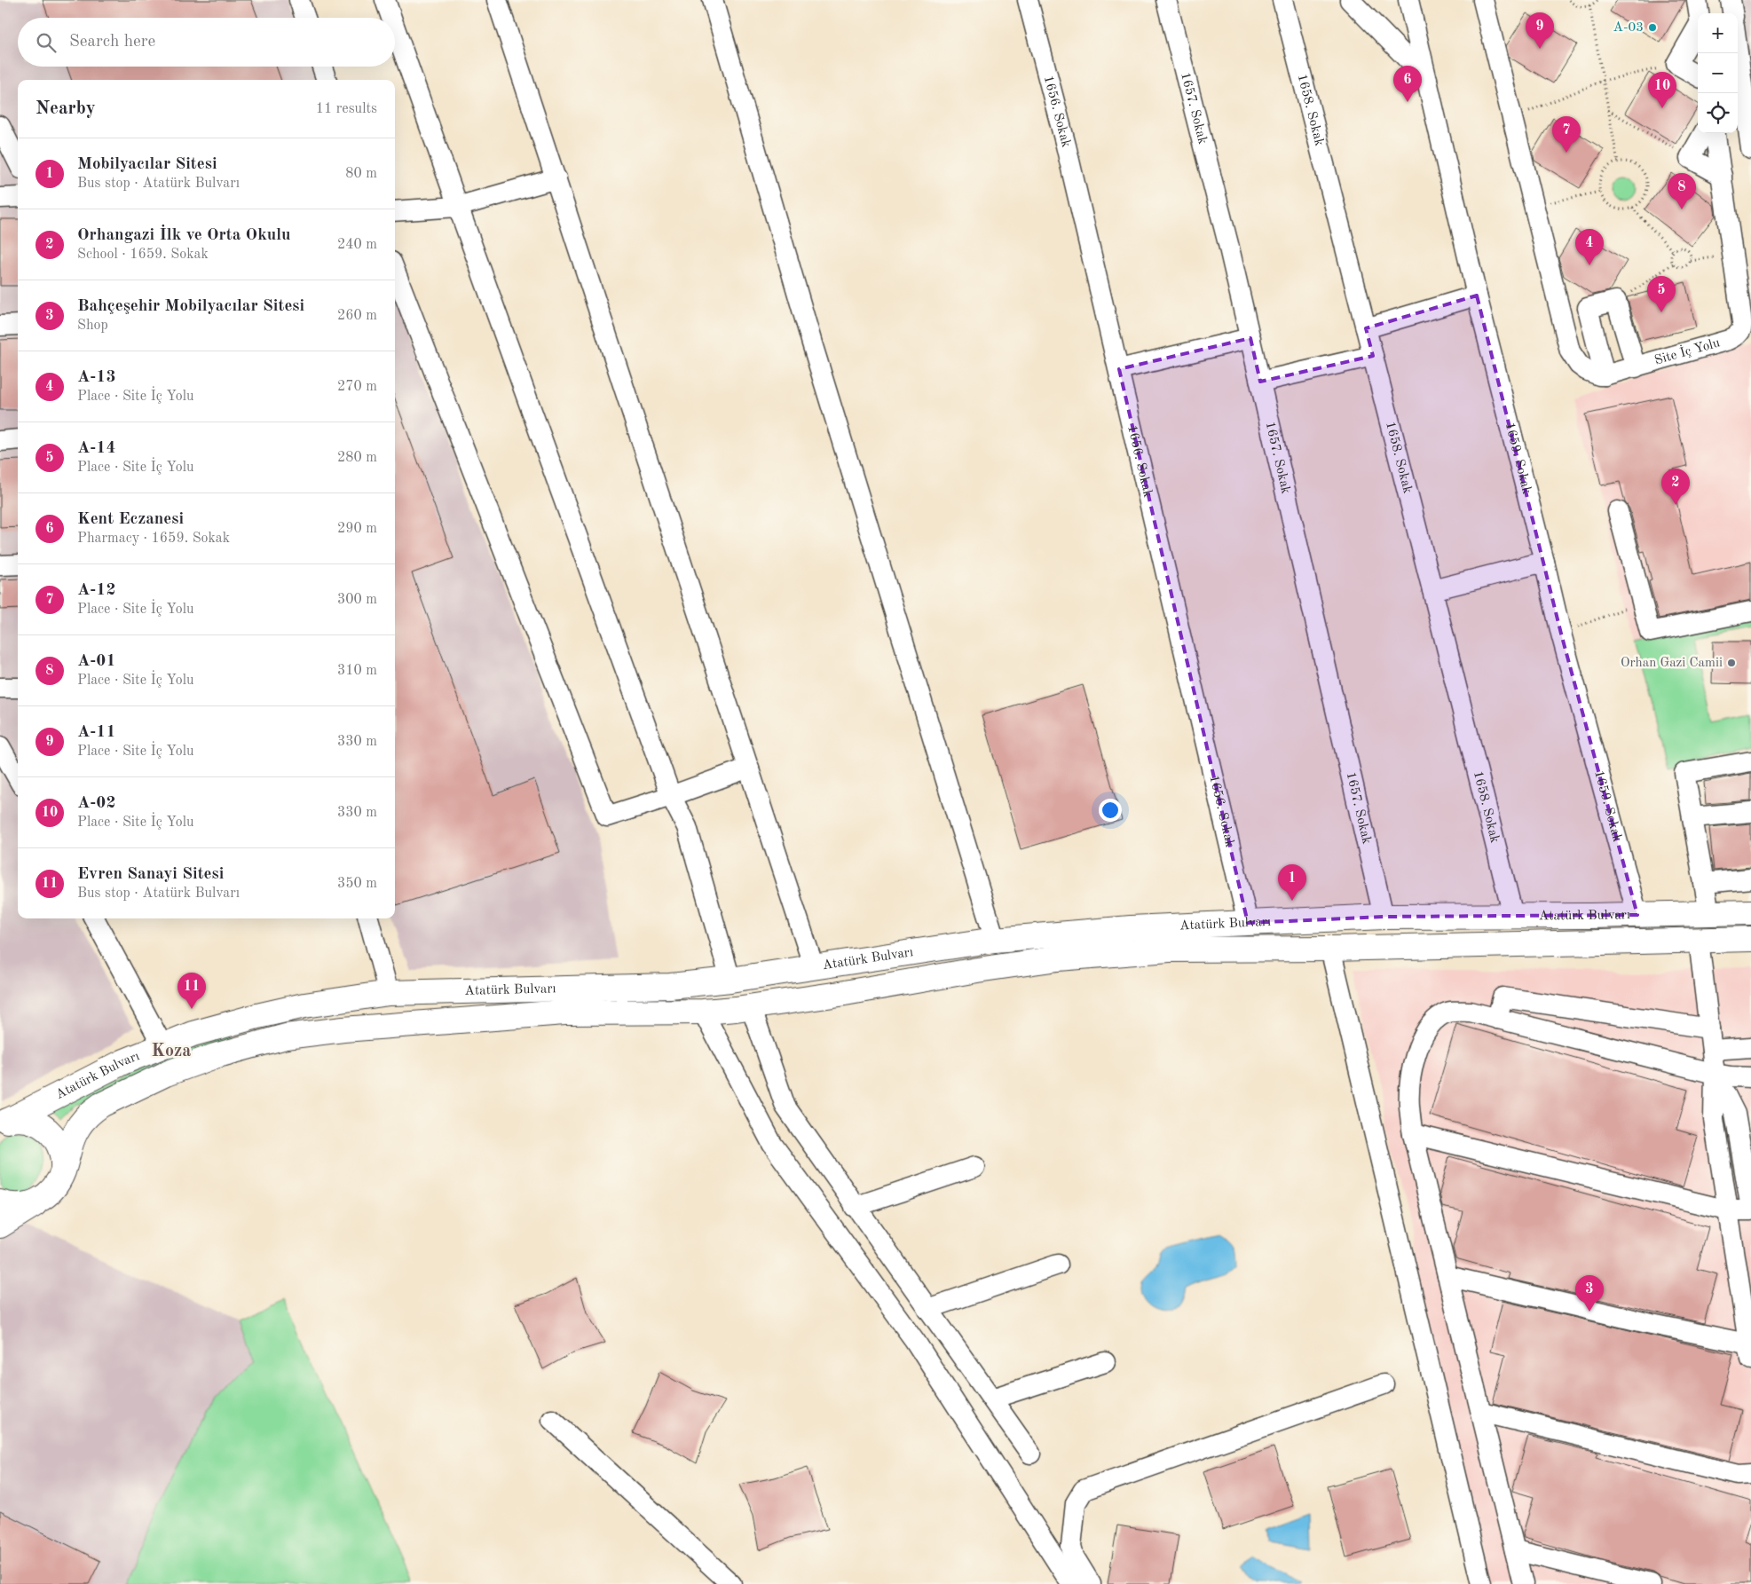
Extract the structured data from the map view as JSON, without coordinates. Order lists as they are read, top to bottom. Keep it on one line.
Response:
{"streets":{"main road":["Atatürk Bulvarı"],"street":["1657. Sokak","1658. Sokak","1656. Sokak","Site İç Yolu","1659. Sokak"]},"crossings":[["1657. Sokak","Atatürk Bulvarı"],["1658. Sokak","Atatürk Bulvarı"],["1656. Sokak","Atatürk Bulvarı"],["1659. Sokak","Atatürk Bulvarı"]],"districts":["Koza"],"places":["A-03","Orhan Gazi Camii"],"page":{"pins":["9","6","10","7","8","4","5","2","1","11","3"],"map_buttons":["+","−"],"search":"Search here","heading":["Nearby","11 results"],"list":[{"mark":"1","name":"Mobilyacılar Sitesi","note":"Bus stop · Atatürk Bulvarı","value":"80 m"},{"mark":"2","name":"Orhangazi İlk ve Orta Okulu","note":"School · 1659. Sokak","value":"240 m"},{"mark":"3","name":"Bahçeşehir Mobilyacılar Sitesi","note":"Shop","value":"260 m"},{"mark":"4","name":"A-13","note":"Place · Site İç Yolu","value":"270 m"},{"mark":"5","name":"A-14","note":"Place · Site İç Yolu","value":"280 m"},{"mark":"6","name":"Kent Eczanesi","note":"Pharmacy · 1659. Sokak","value":"290 m"},{"mark":"7","name":"A-12","note":"Place · Site İç Yolu","value":"300 m"},{"mark":"8","name":"A-01","note":"Place · Site İç Yolu","value":"310 m"},{"mark":"9","name":"A-11","note":"Place · Site İç Yolu","value":"330 m"},{"mark":"10","name":"A-02","note":"Place · Site İç Yolu","value":"330 m"},{"mark":"11","name":"Evren Sanayi Sitesi","note":"Bus stop · Atatürk Bulvarı","value":"350 m"}]}}
